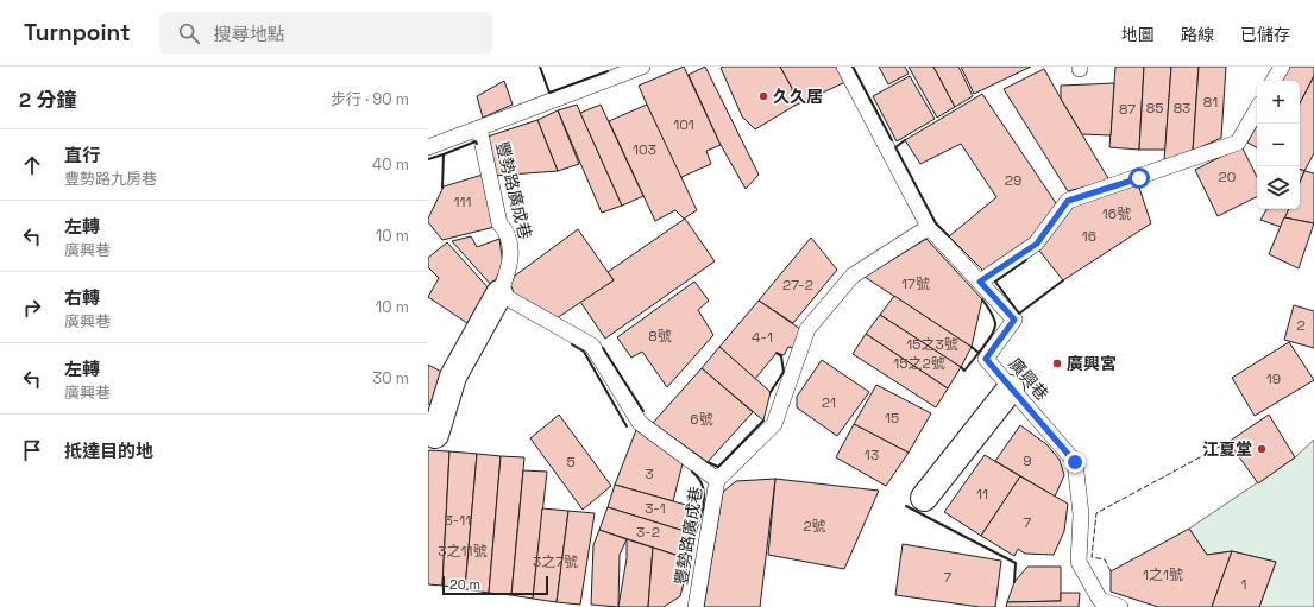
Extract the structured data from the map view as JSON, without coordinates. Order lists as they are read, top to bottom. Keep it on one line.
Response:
{"streets":{"lane":["豐勢路廣成巷","廣興巷"]},"places":["久久居","廣興宮","江夏堂"],"house_numbers":["81","85","83","87","101","103","20","29","111","16號","16","17號","27-2","2","8號","4-1","15之3號","15之2號","19","21","15","6號","13","9","5","3","11","3-1","3-11","7","2號","3-2","3之11號","3之7號","1之1號","7","1"],"scale_bar":"20 m","page":{"header":"Turnpoint","search":"搜尋地點","nav":["地圖","路線","已儲存"],"heading":["2 分鐘","步行 · 90 m"],"map_buttons":["+","−"],"list":[["直行","豐勢路九房巷","40 m"],["左轉","廣興巷","10 m"],["右轉","廣興巷","10 m"],["左轉","廣興巷","30 m"],"抵達目的地"],"scale":"20 m"}}
